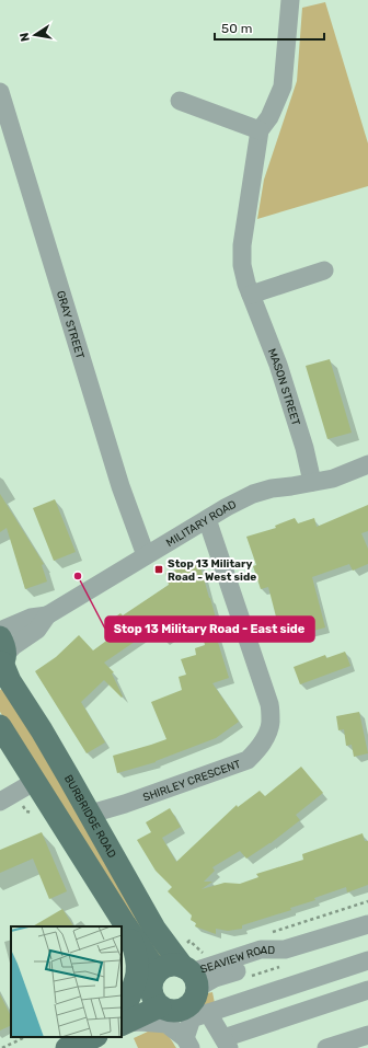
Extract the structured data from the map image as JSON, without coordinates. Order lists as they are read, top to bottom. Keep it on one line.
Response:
{"streets":{"main road":["BURBRIDGE ROAD"],"street":["GRAY STREET","MASON STREET","MILITARY ROAD","SHIRLEY CRESCENT","SEAVIEW ROAD"]},"crossings":[["GRAY STREET","MILITARY ROAD"],["MASON STREET","MILITARY ROAD"],["MILITARY ROAD","SHIRLEY CRESCENT"],["MILITARY ROAD","BURBRIDGE ROAD"],["SHIRLEY CRESCENT","BURBRIDGE ROAD"],["BURBRIDGE ROAD","SEAVIEW ROAD"]],"places":{"transit":["Stop 13 Military Road - West side"],"other":["Stop 13 Military Road - East side"]},"scale_bar":"50 m","north":"left"}
